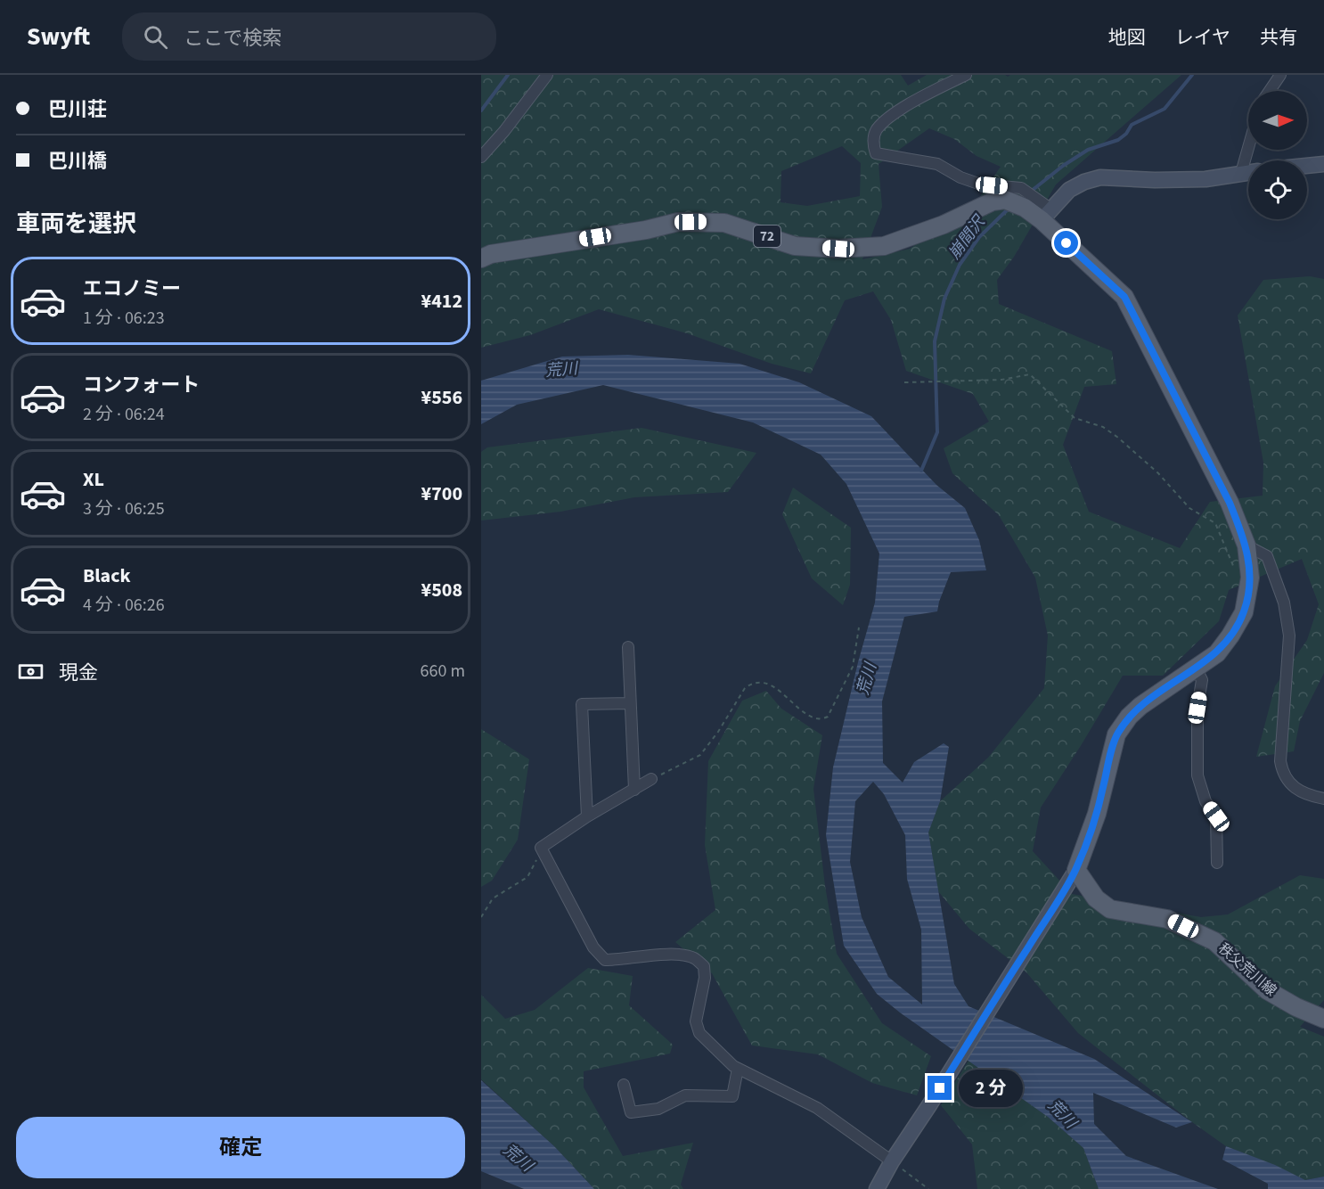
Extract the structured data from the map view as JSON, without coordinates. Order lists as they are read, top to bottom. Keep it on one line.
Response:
{"streets":{"main road":["72","秩父荒川線"]},"crossings":[["72","秩父荒川線"]],"water":["崩間沢","荒川"],"north":"right","page":{"header":"Swyft","search":"ここで検索","nav":["地図","レイヤ","共有"],"banner":["巴川荘","巴川橋"],"heading":"車両を選択","list":[{"name":"エコノミー","note":"1 分 · 06:23","value":"¥412"},{"name":"コンフォート","note":"2 分 · 06:24","value":"¥556"},{"name":"XL","note":"3 分 · 06:25","value":"¥700"},{"name":"Black","note":"4 分 · 06:26","value":"¥508"}],"pay":["現金","660 m"],"bubble":"2 分","buttons":"確定"}}
